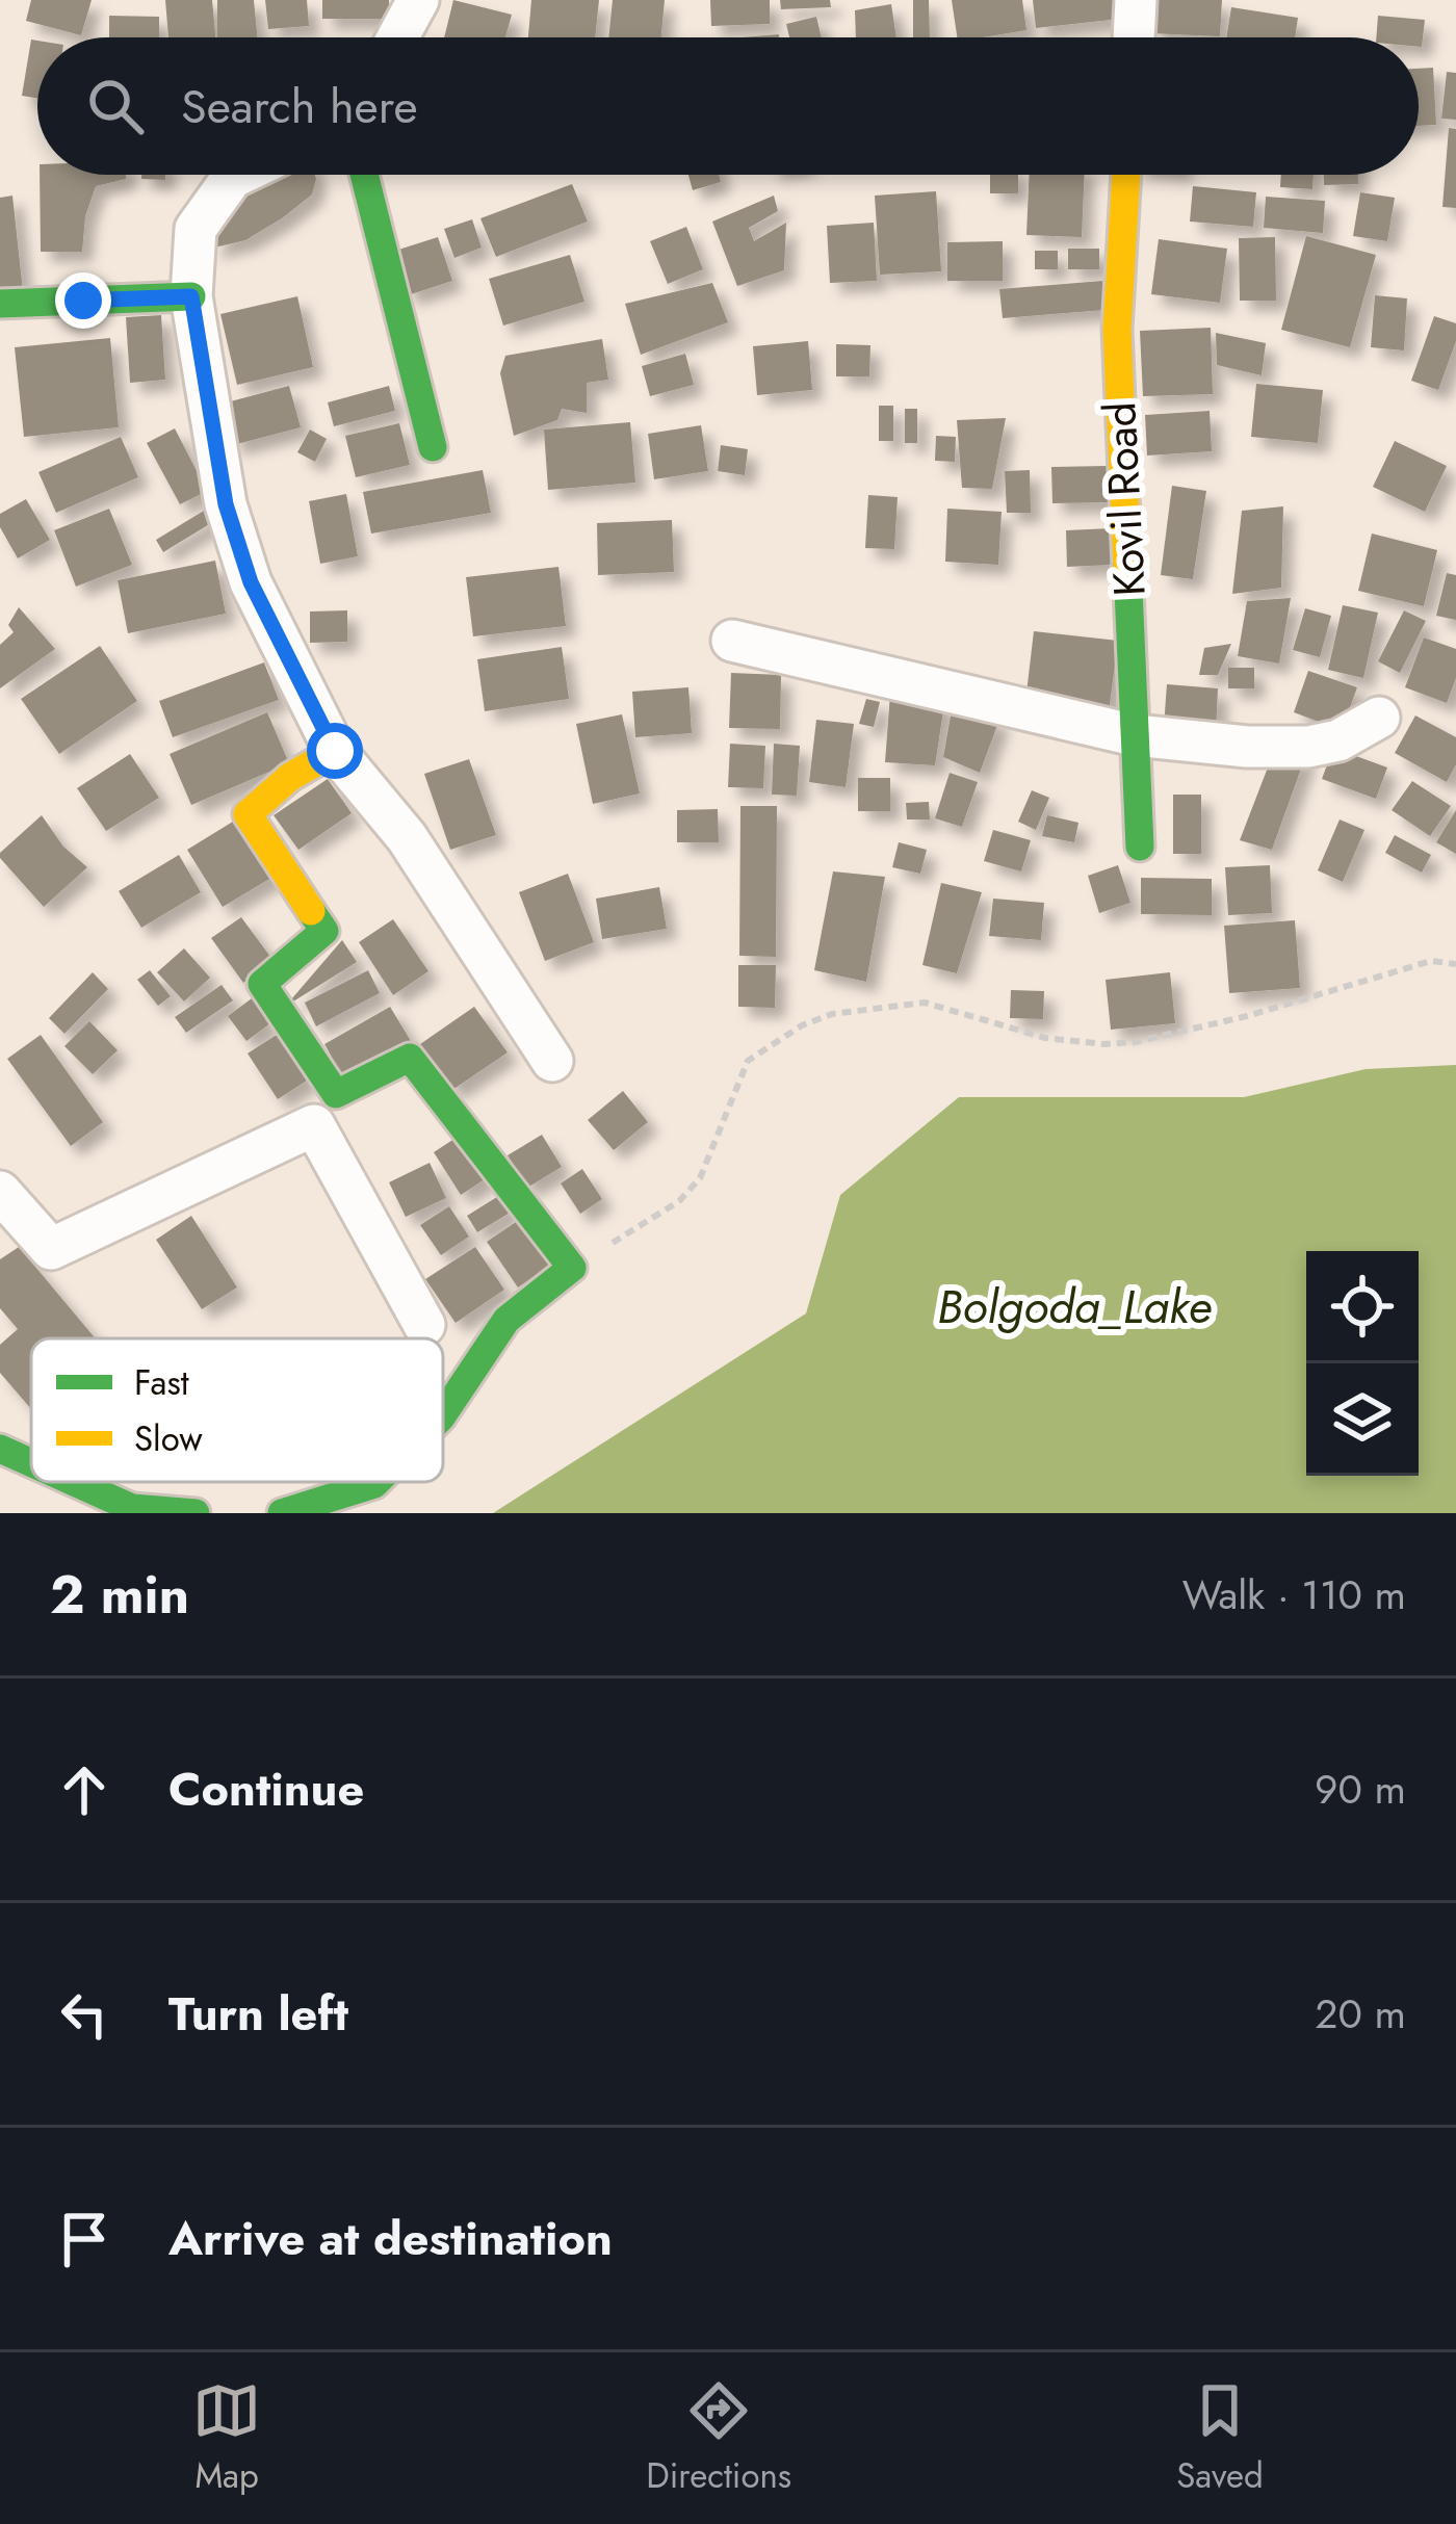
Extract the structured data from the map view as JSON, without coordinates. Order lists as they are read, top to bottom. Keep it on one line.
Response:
{"streets":{"street":["Kovil Road"]},"water":["Bolgoda_Lake"],"legend":["Fast","Slow"],"page":{"search":"Search here","heading":["2 min","Walk · 110 m"],"list":[["Continue","90 m"],["Turn left","20 m"],"Arrive at destination"],"nav":["Map","Directions","Saved"]}}
